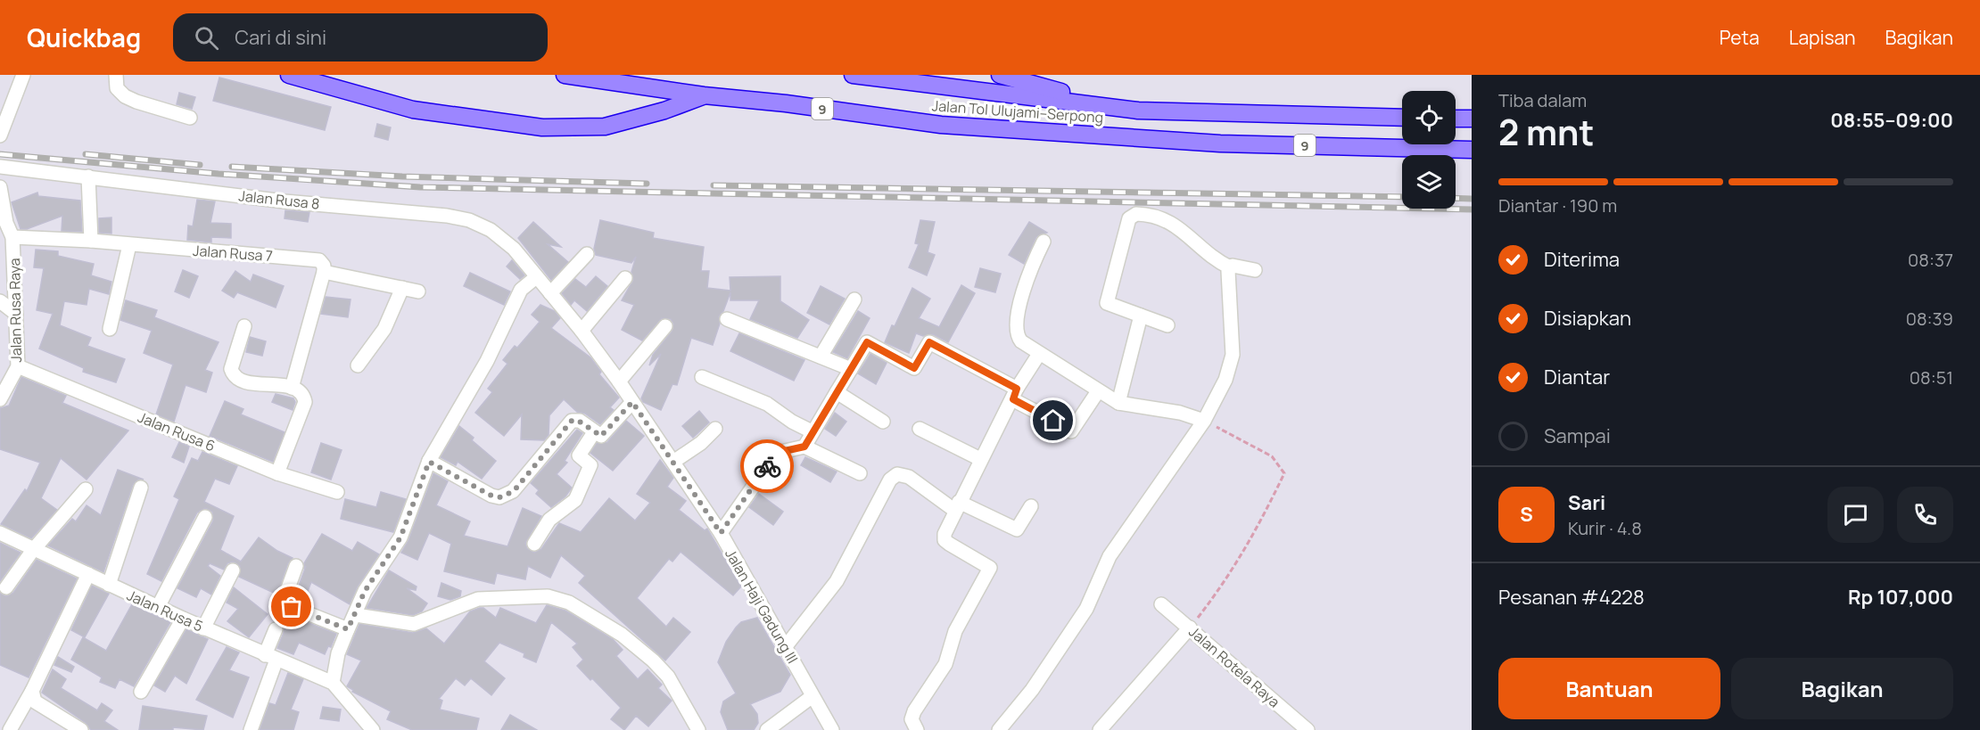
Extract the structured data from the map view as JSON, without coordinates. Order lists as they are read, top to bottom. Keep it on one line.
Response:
{"streets":{"highway":["9","Jalan Tol Ulujami–Serpong"],"street":["Jalan Rusa 8","Jalan Rusa 7","Jalan Rusa Raya","Jalan Rusa 6","Jalan Haji Gadung III","Jalan Rusa 5","Jalan Rotela Raya"]},"crossings":[["Jalan Rusa 8","Jalan Haji Gadung III"],["Jalan Rusa 7","Jalan Rusa Raya"],["Jalan Rusa Raya","Jalan Rusa 6"]],"page":{"header":"Quickbag","search":"Cari di sini","nav":["Peta","Lapisan","Bagikan"],"heading":["2 mnt","Tiba dalam","08:55–09:00"],"panel":["Sari","Kurir · 4.8","Pesanan #4228","Rp 107,000"],"bar":"Diantar · 190 m","list":[["Diterima","08:37"],["Disiapkan","08:39"],["Diantar","08:51"],"Sampai"],"round":"S","buttons":["Bantuan","Bagikan"]}}
